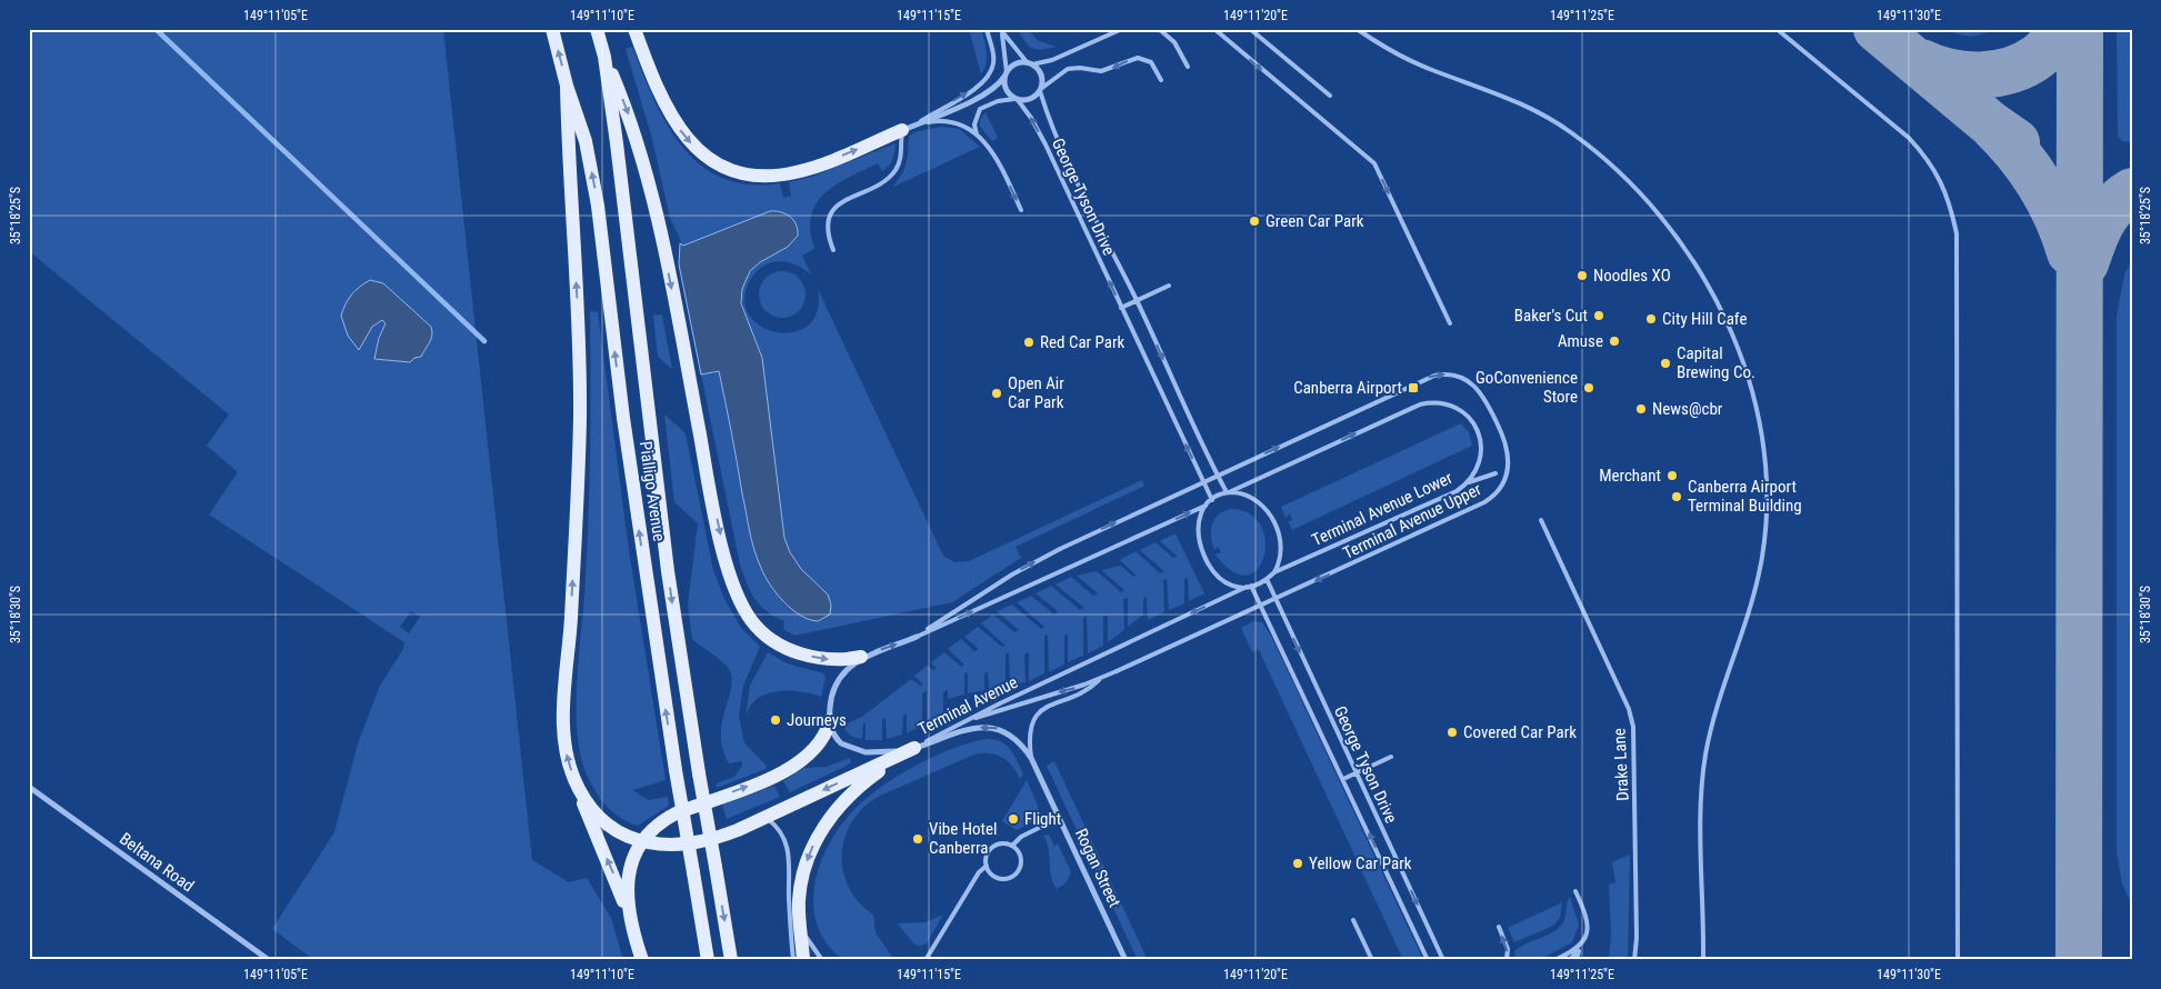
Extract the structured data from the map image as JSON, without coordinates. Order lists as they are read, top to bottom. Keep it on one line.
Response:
{"streets":{"main road":["Pialligo Avenue"],"street":["Terminal Avenue","Beltana Road","Rogan Street"],"lane":["George Tyson Drive","Terminal Avenue Lower","Terminal Avenue Upper","Drake Lane"]},"crossings":[["George Tyson Drive","Terminal Avenue Lower"],["George Tyson Drive","Terminal Avenue"],["Terminal Avenue Lower","Terminal Avenue"],["Terminal Avenue","Rogan Street"]],"places":{"other":["Green Car Park","Noodles XO","Baker's Cut","City Hill Cafe","Amuse","Red Car Park","Capital Brewing Co.","GoConvenience Store","Open Air Car Park","News@cbr","Merchant","Canberra Airport Terminal Building","Journeys","Covered Car Park","Flight","Vibe Hotel Canberra","Yellow Car Park"],"transit":["Canberra Airport"]},"coordinates":["149°11'05\"E","149°11'10\"E","149°11'15\"E","149°11'20\"E","149°11'25\"E","149°11'30\"E","35°18'25\"S","35°18'30\"S"]}
